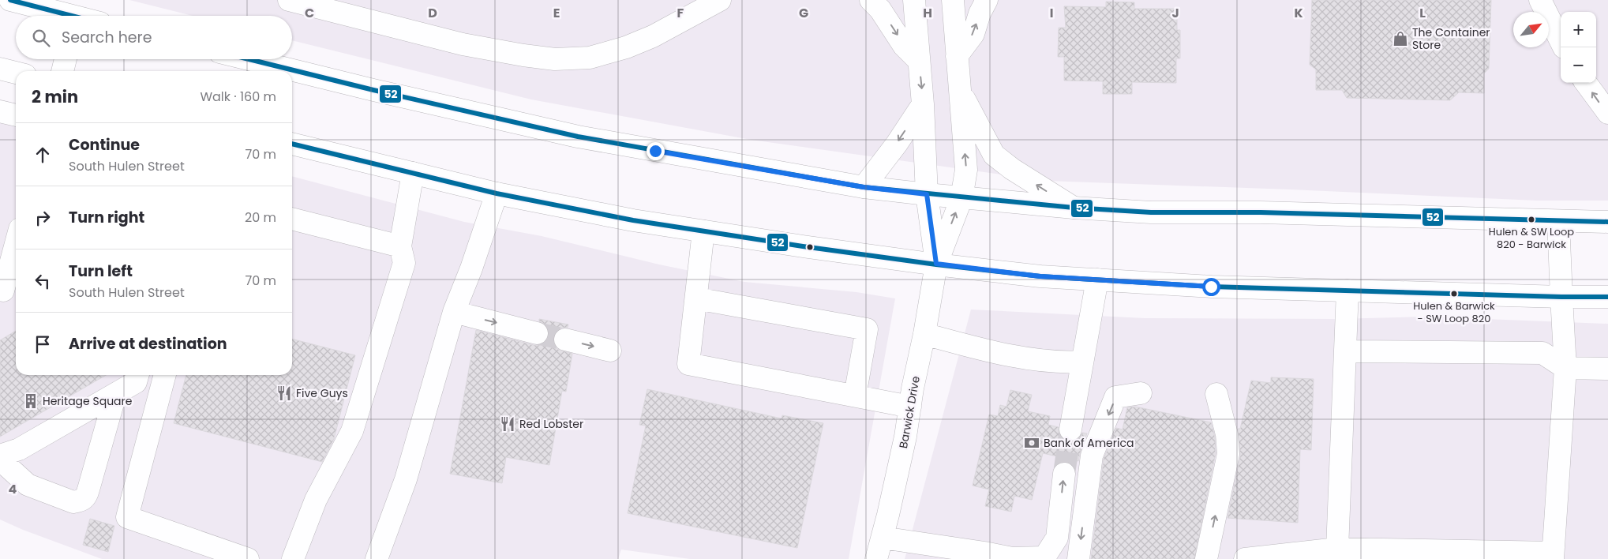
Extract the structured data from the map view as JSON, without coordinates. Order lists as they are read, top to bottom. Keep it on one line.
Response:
{"streets":{"main road":["Barwick Drive"]},"places":{"shop":["The Container Store"],"other":["Hulen & SW Loop 820 - Barwick","Hulen & Barwick - SW Loop 820"],"restaurant":["Five Guys","Red Lobster"],"building":["Heritage Square"],"bank":["Bank of America"]},"lines":["transit line 52"],"north":"top right","page":{"map_buttons":["+","−"],"search":"Search here","heading":["2 min","Walk · 160 m"],"list":[["Continue","South Hulen Street","70 m"],["Turn right","20 m"],["Turn left","South Hulen Street","70 m"],"Arrive at destination"]},"grid":{"columns":["C","D","E","F","G","H","I","J","K","L"],"rows":["4"]}}
